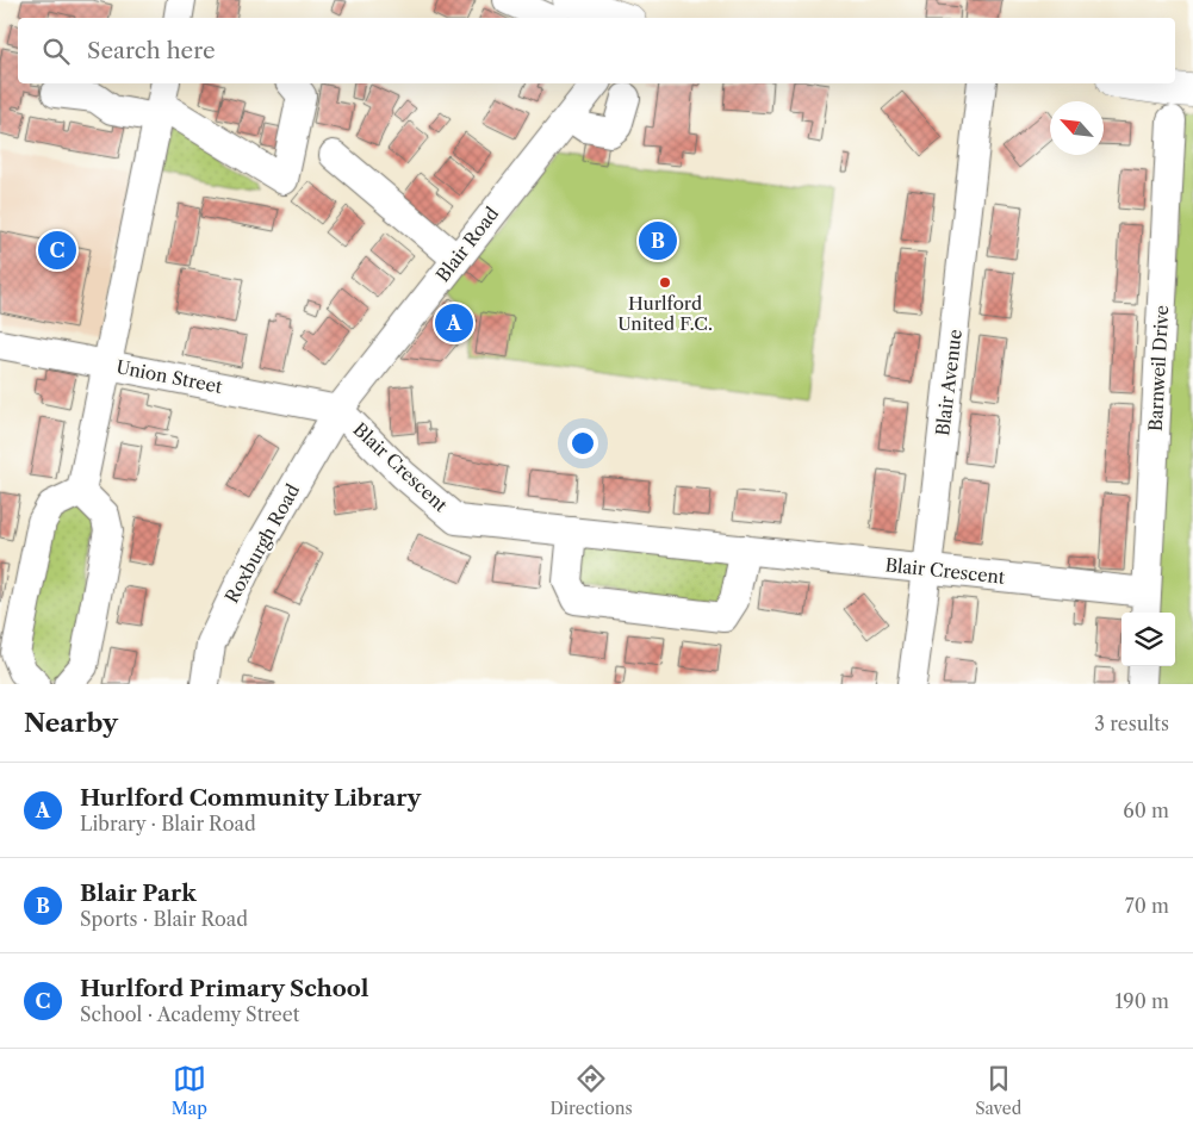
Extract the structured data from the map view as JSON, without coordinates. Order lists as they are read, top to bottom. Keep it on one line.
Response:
{"streets":{"street":["Blair Road","Barnweil Drive","Union Street","Blair Avenue","Blair Crescent","Roxburgh Road"]},"crossings":[["Blair Road","Union Street"],["Blair Road","Blair Crescent"],["Blair Road","Roxburgh Road"],["Barnweil Drive","Blair Crescent"],["Union Street","Blair Crescent"],["Union Street","Roxburgh Road"],["Blair Avenue","Blair Crescent"],["Blair Crescent","Roxburgh Road"]],"places":["Hurlford United F.C."],"north":"top left","page":{"search":"Search here","pins":["B","C","A"],"heading":["Nearby","3 results"],"list":[{"mark":"A","name":"Hurlford Community Library","note":"Library · Blair Road","value":"60 m"},{"mark":"B","name":"Blair Park","note":"Sports · Blair Road","value":"70 m"},{"mark":"C","name":"Hurlford Primary School","note":"School · Academy Street","value":"190 m"}],"nav":["Map","Directions","Saved"]}}
